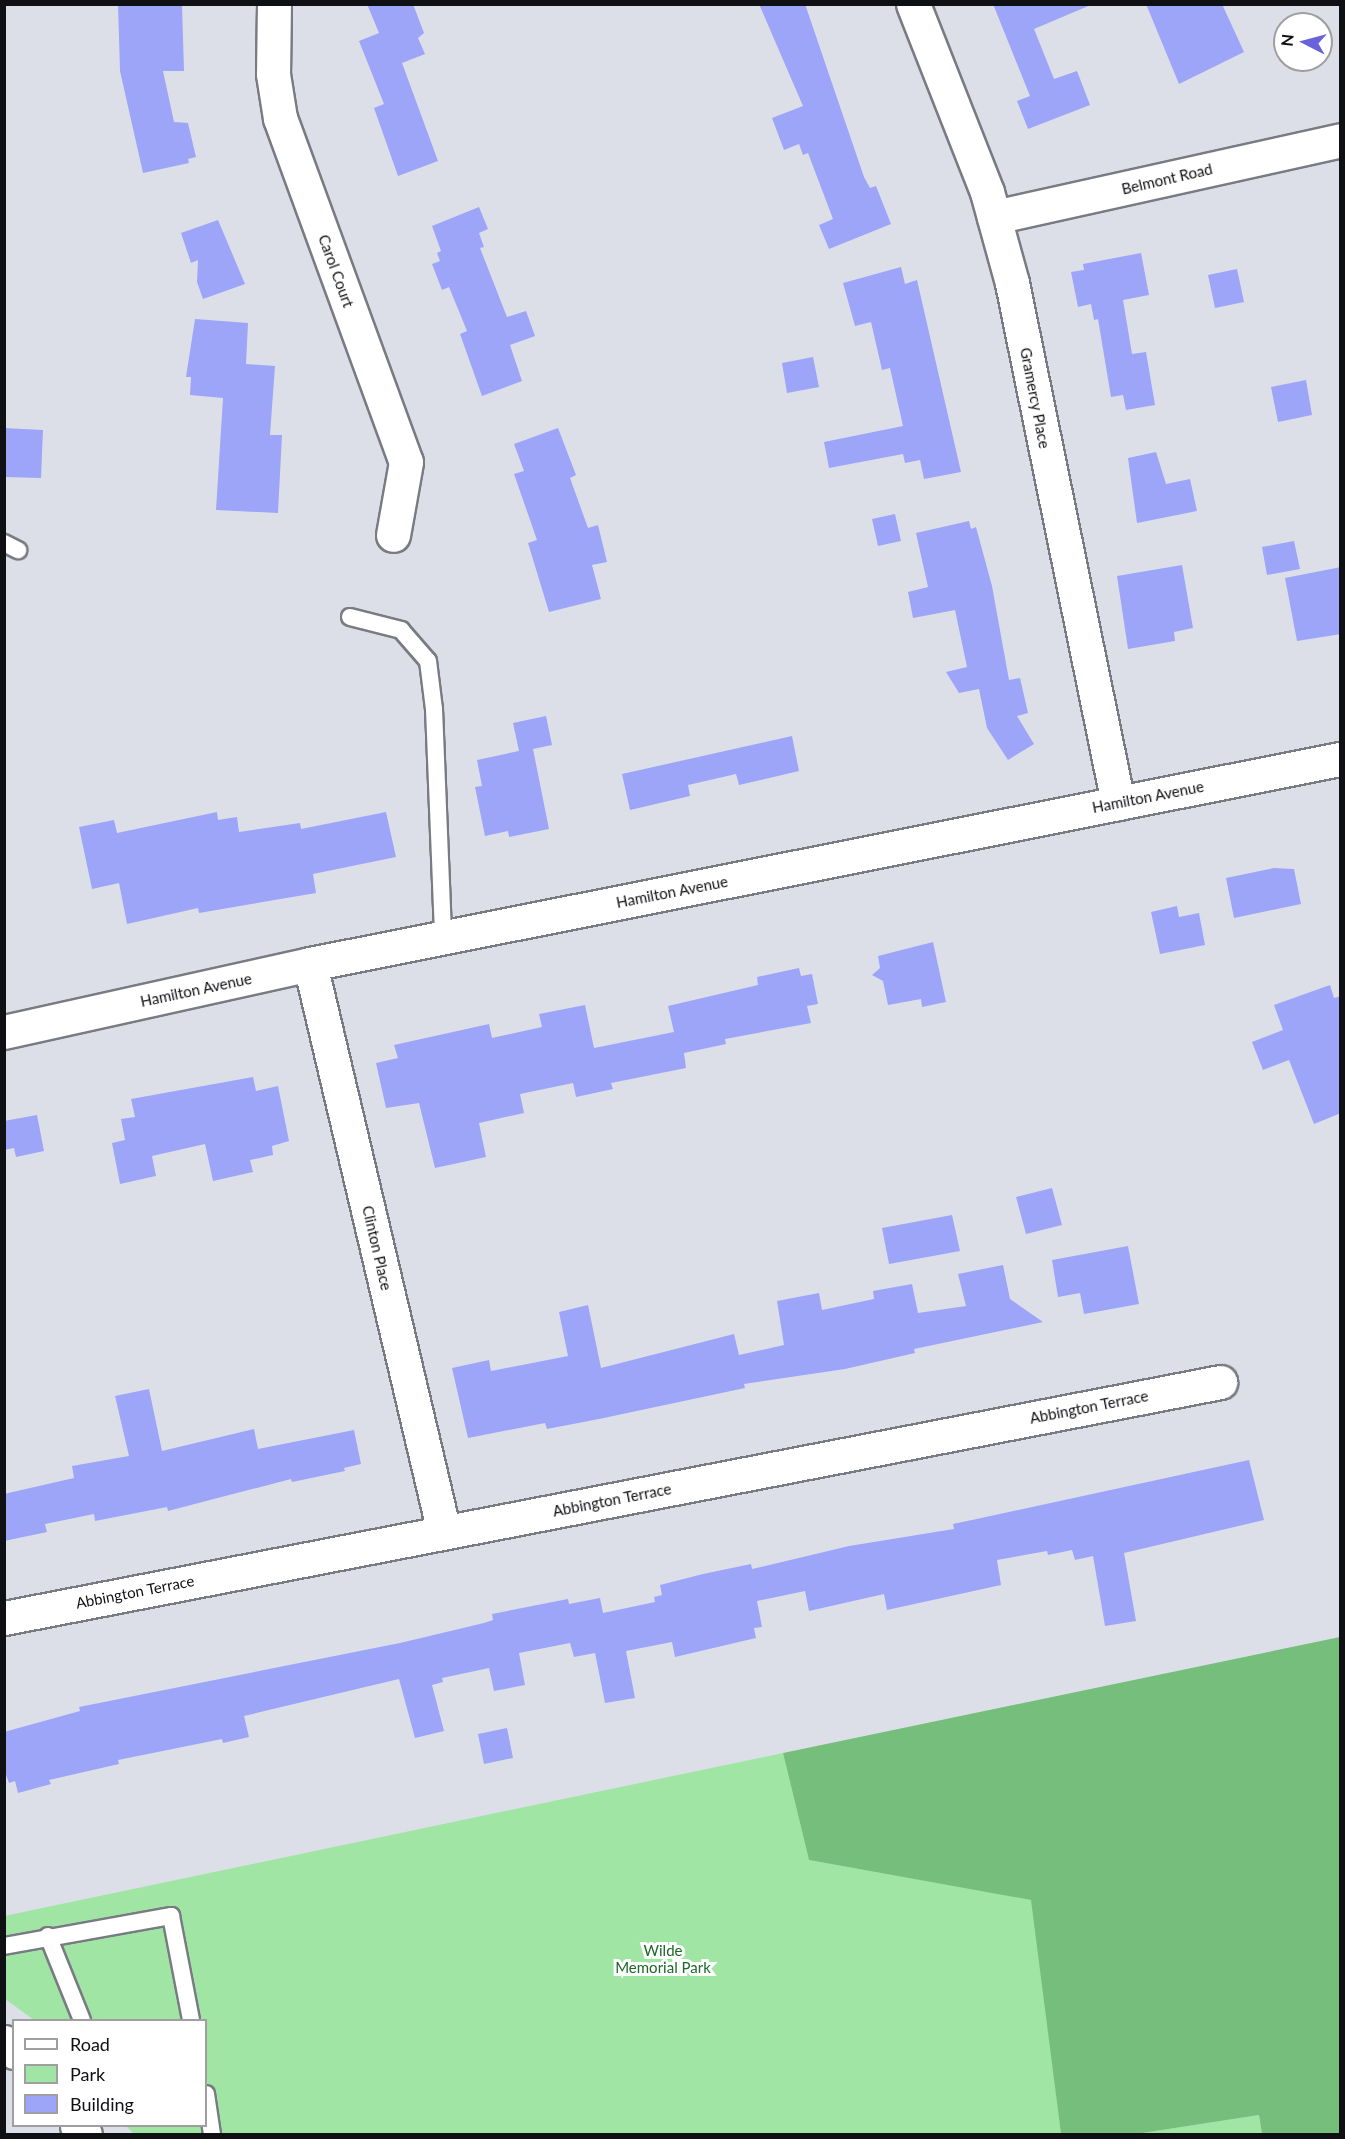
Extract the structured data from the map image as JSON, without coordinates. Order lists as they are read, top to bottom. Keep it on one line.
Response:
{"streets":{"street":["Belmont Road","Carol Court","Gramercy Place","Hamilton Avenue","Clinton Place","Abbington Terrace"]},"crossings":[["Belmont Road","Gramercy Place"],["Gramercy Place","Hamilton Avenue"],["Hamilton Avenue","Clinton Place"],["Clinton Place","Abbington Terrace"]],"parks":["Wilde Memorial Park"],"legend":["Road","Park","Building"],"north":"left"}
